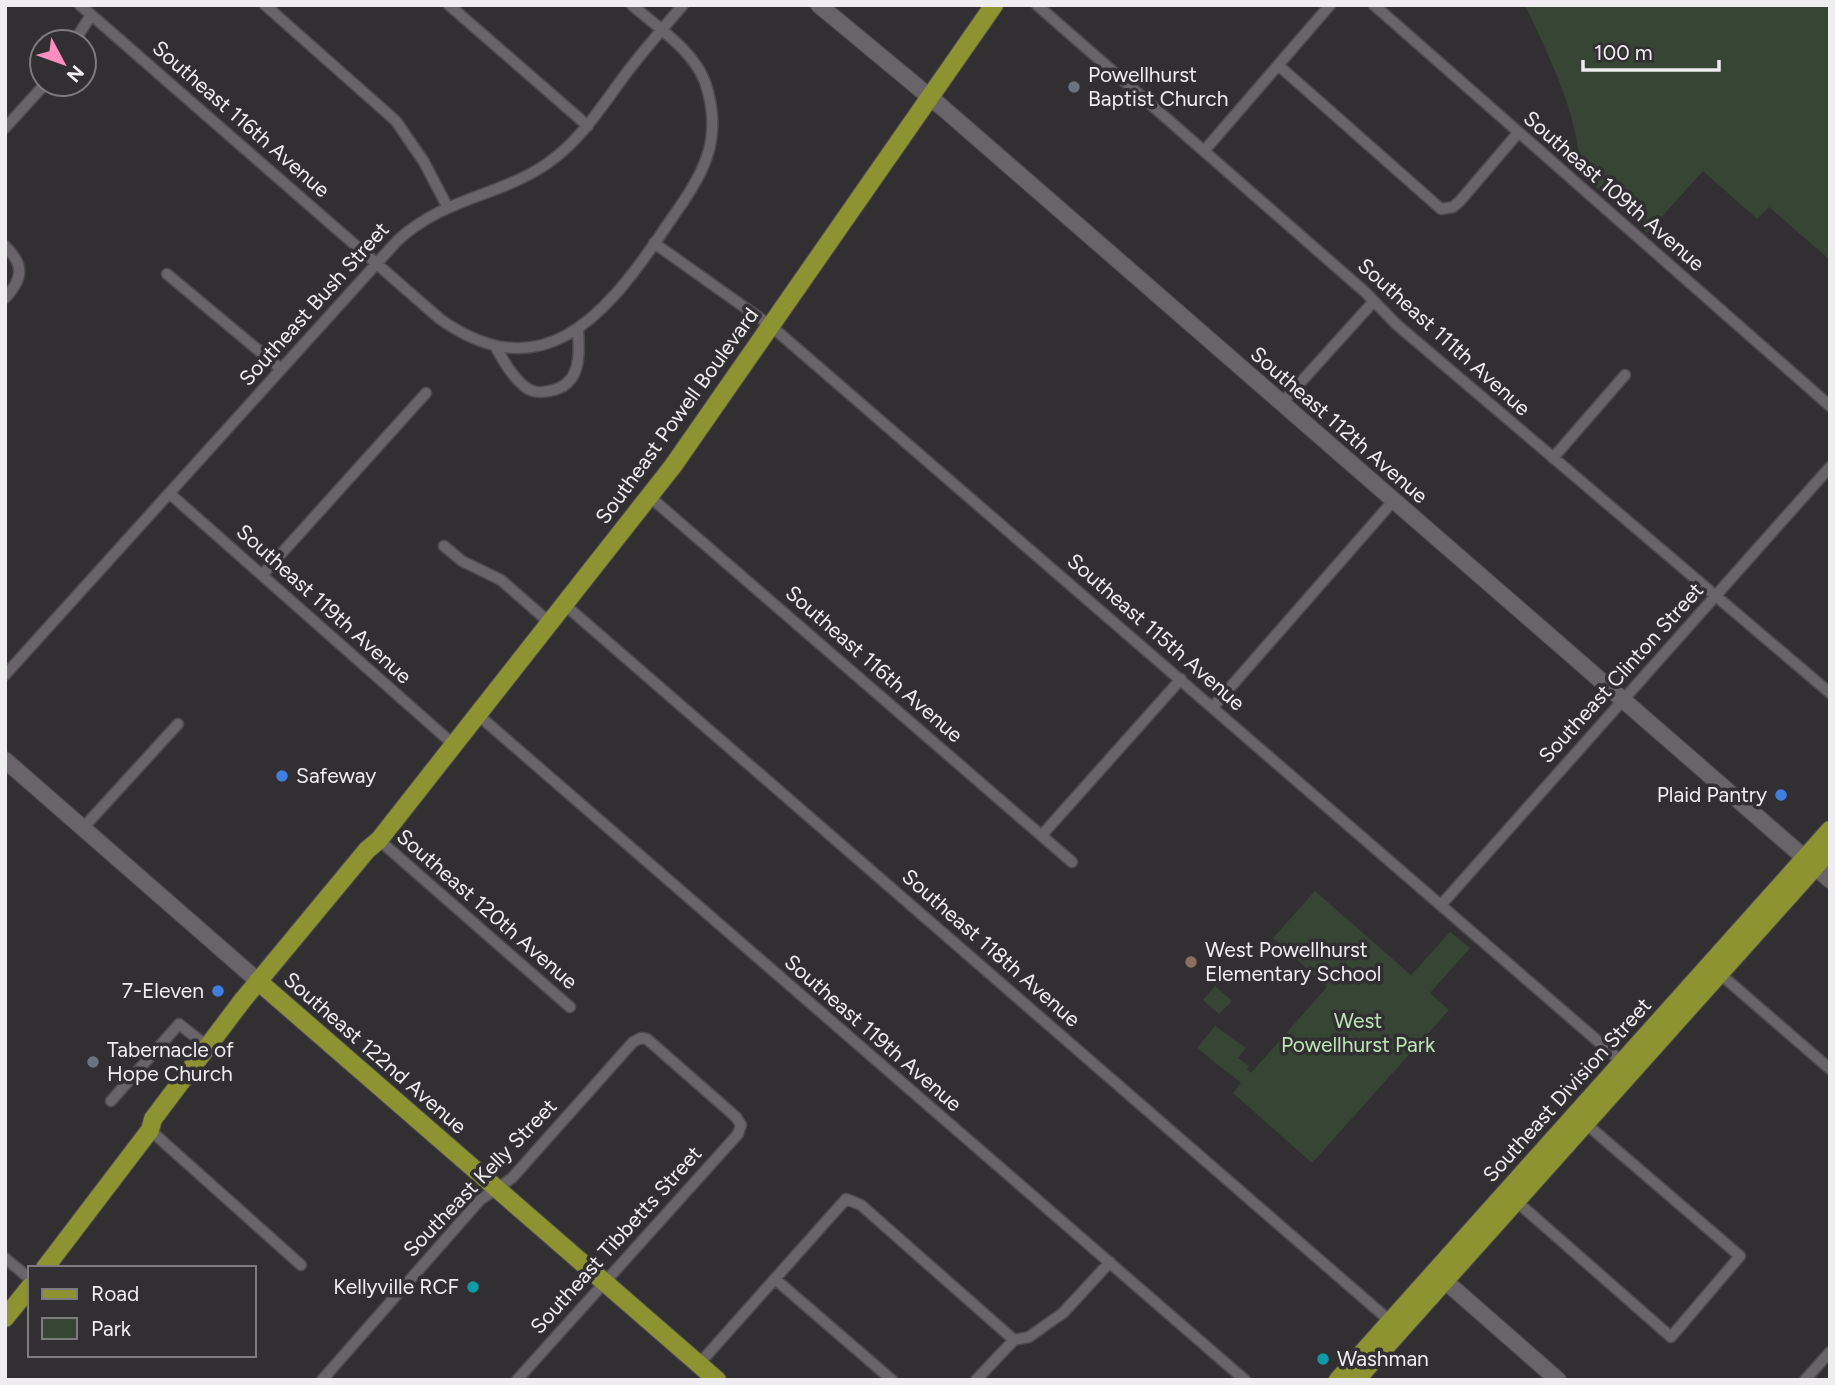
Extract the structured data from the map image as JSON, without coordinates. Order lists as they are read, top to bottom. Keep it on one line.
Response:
{"streets":{"main road":["Southeast Powell Boulevard","Southeast 112th Avenue","Southeast 122nd Avenue","Southeast Division Street"],"street":["Southeast 116th Avenue","Southeast 109th Avenue","Southeast Bush Street","Southeast 111th Avenue","Southeast 119th Avenue","Southeast 115th Avenue","Southeast Clinton Street","Southeast 120th Avenue","Southeast 118th Avenue","Southeast Kelly Street","Southeast Tibbetts Street"]},"crossings":[["Southeast 116th Avenue","Southeast Bush Street"],["Southeast 116th Avenue","Southeast Powell Boulevard"],["Southeast Bush Street","Southeast 119th Avenue"],["Southeast 111th Avenue","Southeast Clinton Street"],["Southeast Powell Boulevard","Southeast 112th Avenue"],["Southeast Powell Boulevard","Southeast 119th Avenue"],["Southeast Powell Boulevard","Southeast 115th Avenue"],["Southeast Powell Boulevard","Southeast 120th Avenue"],["Southeast Powell Boulevard","Southeast 118th Avenue"],["Southeast Powell Boulevard","Southeast 122nd Avenue"],["Southeast 112th Avenue","Southeast Clinton Street"],["Southeast 112th Avenue","Southeast Division Street"],["Southeast 115th Avenue","Southeast Clinton Street"],["Southeast 115th Avenue","Southeast Division Street"],["Southeast 118th Avenue","Southeast Division Street"],["Southeast 122nd Avenue","Southeast Kelly Street"],["Southeast 122nd Avenue","Southeast Tibbetts Street"],["Southeast Kelly Street","Southeast Tibbetts Street"]],"parks":["West Powellhurst Park"],"places":["Powellhurst Baptist Church","Safeway","Plaid Pantry","West Powellhurst Elementary School","7-Eleven","Tabernacle of Hope Church","Kellyville RCF","Washman"],"legend":["Road","Park"],"scale_bar":"100 m","north":"bottom right"}
